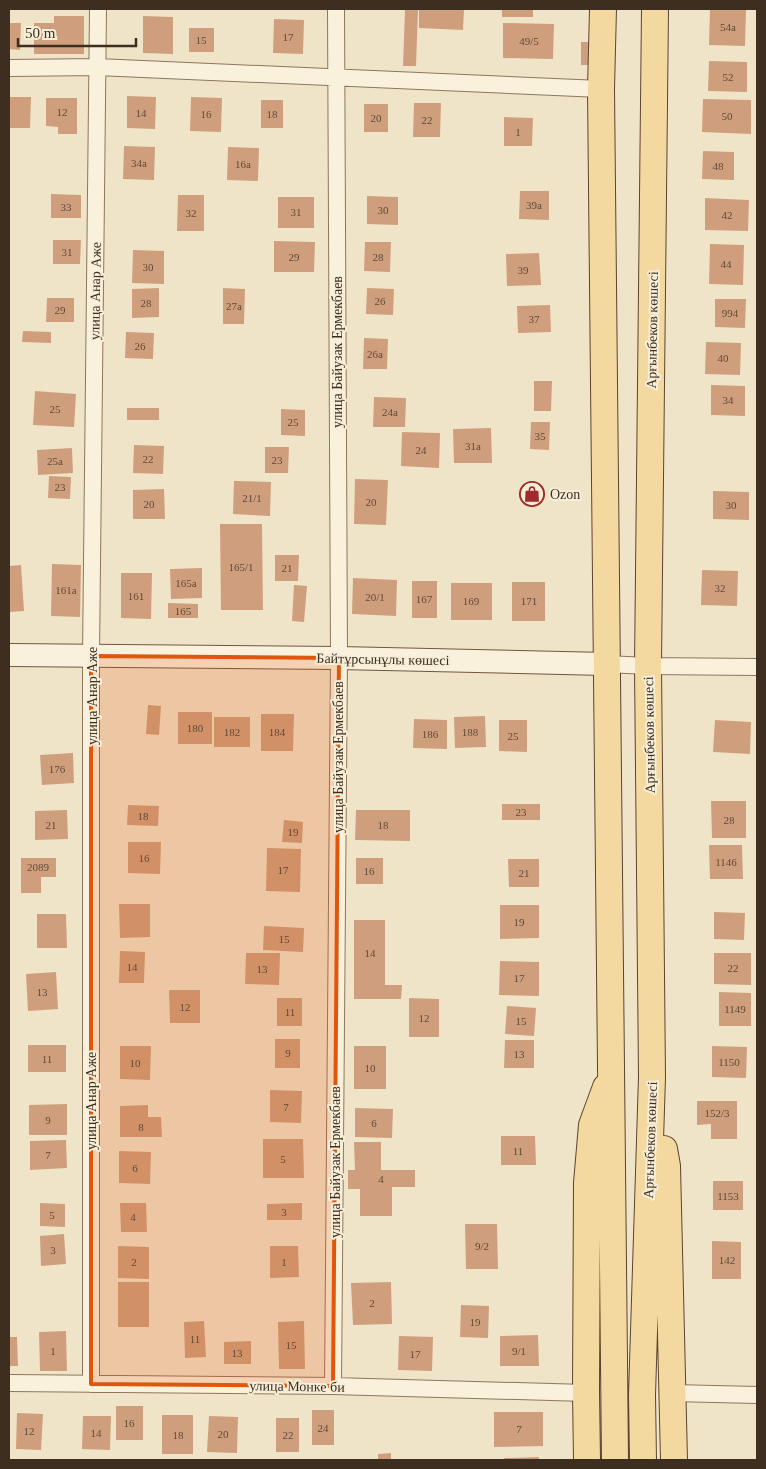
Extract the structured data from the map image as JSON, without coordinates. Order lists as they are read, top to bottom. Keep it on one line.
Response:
{"streets":{"main road":["Арғынбеков көшесі","Байтұрсынұлы көшесі"],"street":["улица Анар Аже","улица Байузак Ермекбаев","улица Монке би"]},"crossings":[["улица Анар Аже","Байтұрсынұлы көшесі"],["улица Анар Аже","улица Монке би"],["Арғынбеков көшесі","Байтұрсынұлы көшесі"],["улица Байузак Ермекбаев","Байтұрсынұлы көшесі"],["улица Байузак Ермекбаев","улица Монке би"]],"places":{"shop":["Ozon"]},"house_numbers":["54а","17","15","49/5","52","12","14","16","18","50","20","22","1","34а","16а","48","39а","33","30","31","32","42","31","29","28","44","30","39","26","28","27а","29","994","37","26","26а","40","34","25","24а","25","35","31а","24","22","23","25а","23","21/1","20","20","30","165/1","21","165а","32","161а","161","20/1","167","169","171","165","180","182","184","188","186","25","176","23","18","28","21","18","19","16","1146","2089","17","16","21","19","15","14","14","22","13","17","13","12","1149","11","12","15","9","13","11","1150","10","10","7","152/3","9","6","8","11","7","5","6","4","1153","3","5","4","9/2","3","142","2","1","2","19","11","15","1","9/1","13","17","16","24","7","12","14","20","18","22"],"scale_bar":"50 m"}
